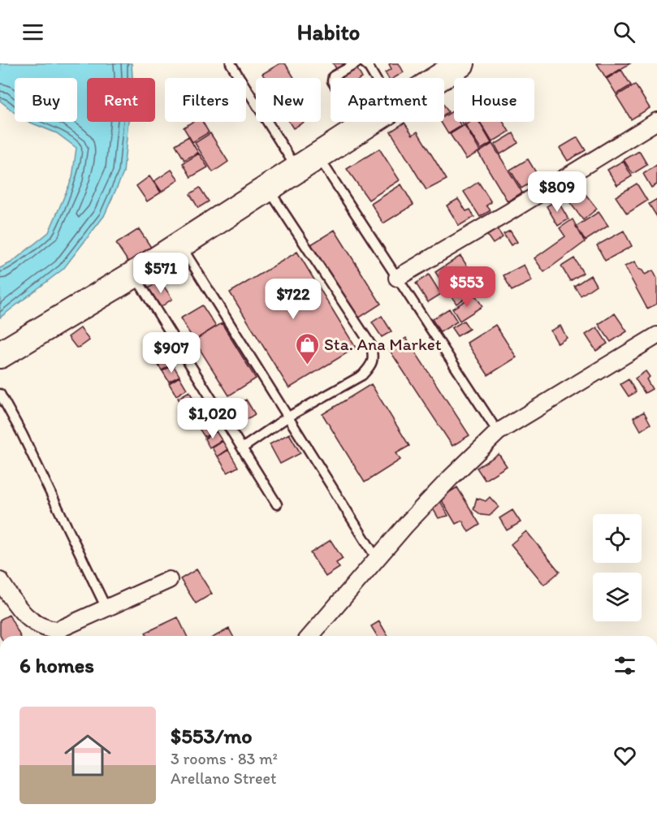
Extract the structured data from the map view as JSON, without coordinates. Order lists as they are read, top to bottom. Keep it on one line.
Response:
{"places":{"shop":["Sta. Ana Market"]},"page":{"header":"Habito","chip":["Buy","Rent","Filters","New","Apartment","House"],"price":["$809","$571","$553","$722","$907","$1,020"],"heading":"6 homes","list":[{"name":"$553/mo","note":"3 rooms · 83 m² · Arellano Street"}]}}
